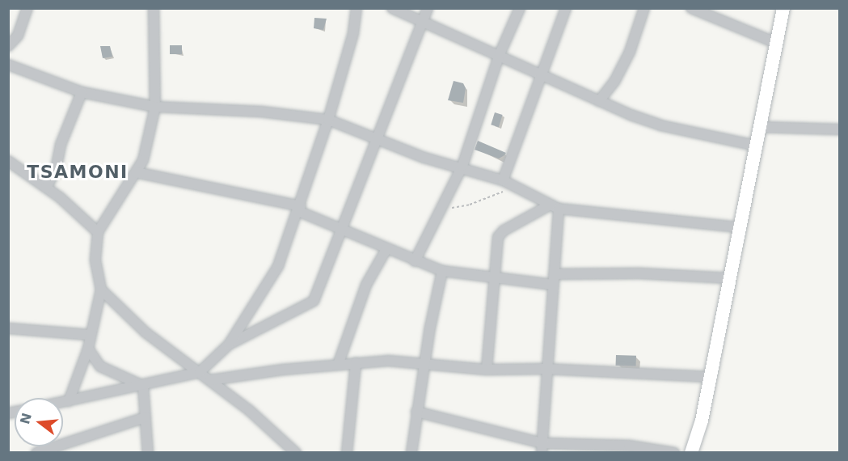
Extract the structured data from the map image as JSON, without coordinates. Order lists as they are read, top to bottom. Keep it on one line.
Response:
{"districts":["TSAMONI"],"north":"left"}
